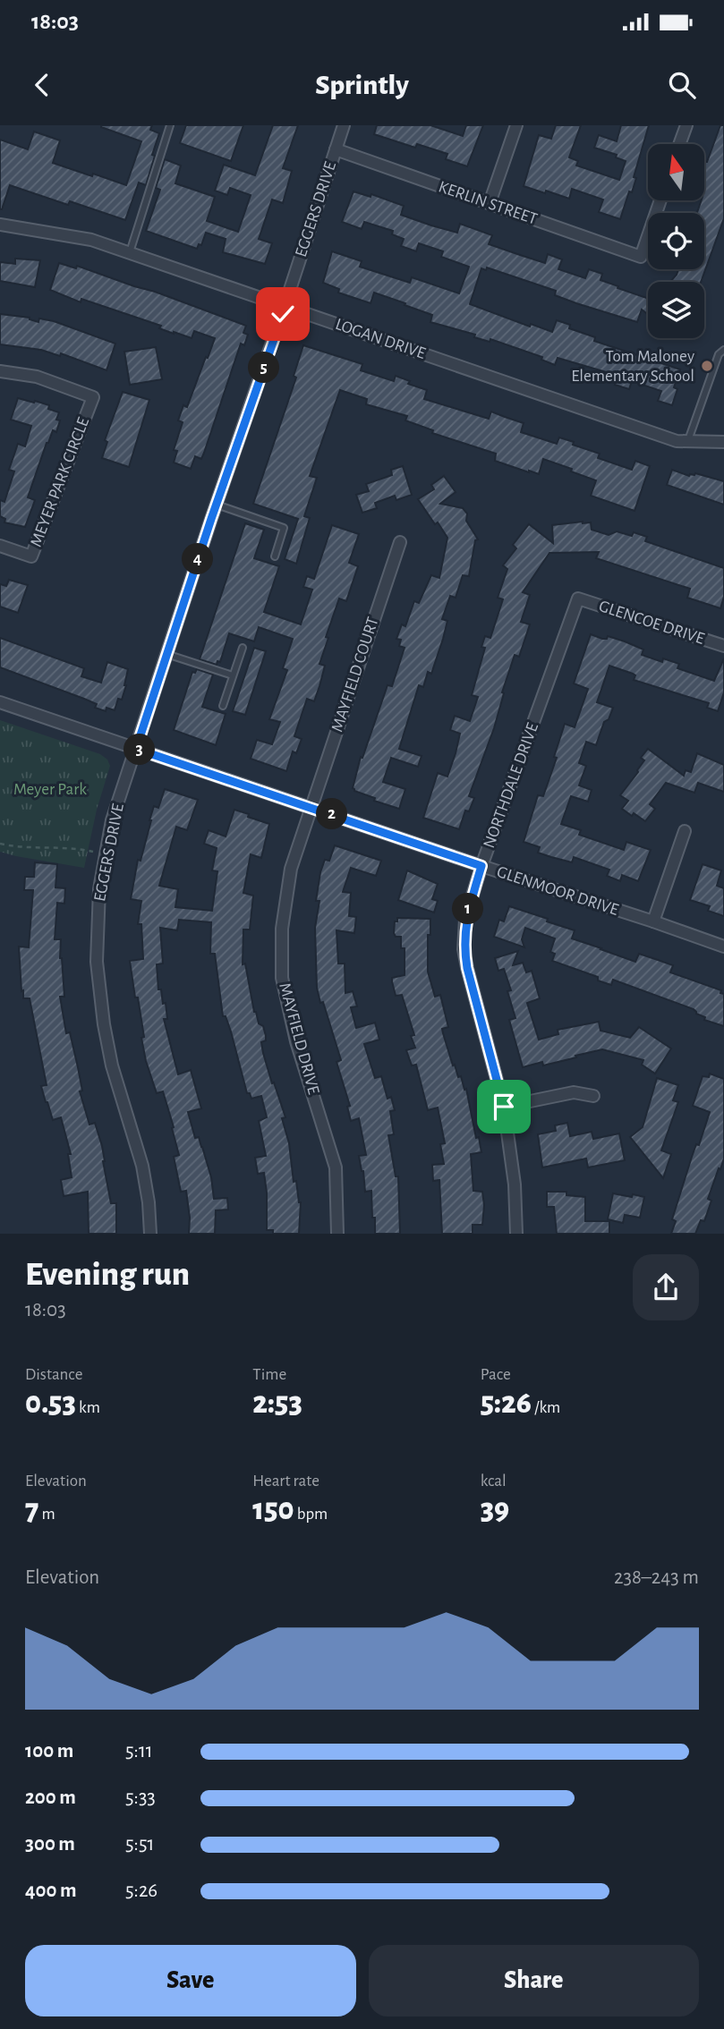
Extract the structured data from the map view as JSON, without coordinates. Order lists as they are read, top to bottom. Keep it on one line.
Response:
{"streets":{"street":["KERLIN STREET","EGGERS DRIVE","LOGAN DRIVE","MEYER PARK CIRCLE","GLENCOE DRIVE","MAYFIELD COURT","NORTHDALE DRIVE","GLENMOOR DRIVE","MAYFIELD DRIVE"]},"crossings":[["KERLIN STREET","EGGERS DRIVE"],["EGGERS DRIVE","LOGAN DRIVE"],["EGGERS DRIVE","GLENMOOR DRIVE"],["GLENCOE DRIVE","NORTHDALE DRIVE"],["MAYFIELD COURT","GLENMOOR DRIVE"],["MAYFIELD COURT","MAYFIELD DRIVE"],["NORTHDALE DRIVE","GLENMOOR DRIVE"],["GLENMOOR DRIVE","MAYFIELD DRIVE"]],"parks":["Meyer Park"],"places":["Tom Maloney Elementary School"],"north":"top","page":{"status":"18:03","header":"Sprintly","pins":["5","4","3","2","1"],"heading":["Evening run","18:03"],"stats":[["Distance","0.53 km"],["Time","2:53"],["Pace","5:26 /km"],["Elevation","7 m"],["Heart rate","150 bpm"],["kcal","39"]],"chart":["Elevation","238–243 m"],"list":[{"name":"100 m","note":"5:11"},{"name":"200 m","note":"5:33"},{"name":"300 m","note":"5:51"},{"name":"400 m","note":"5:26"}],"buttons":["Save","Share"]}}
